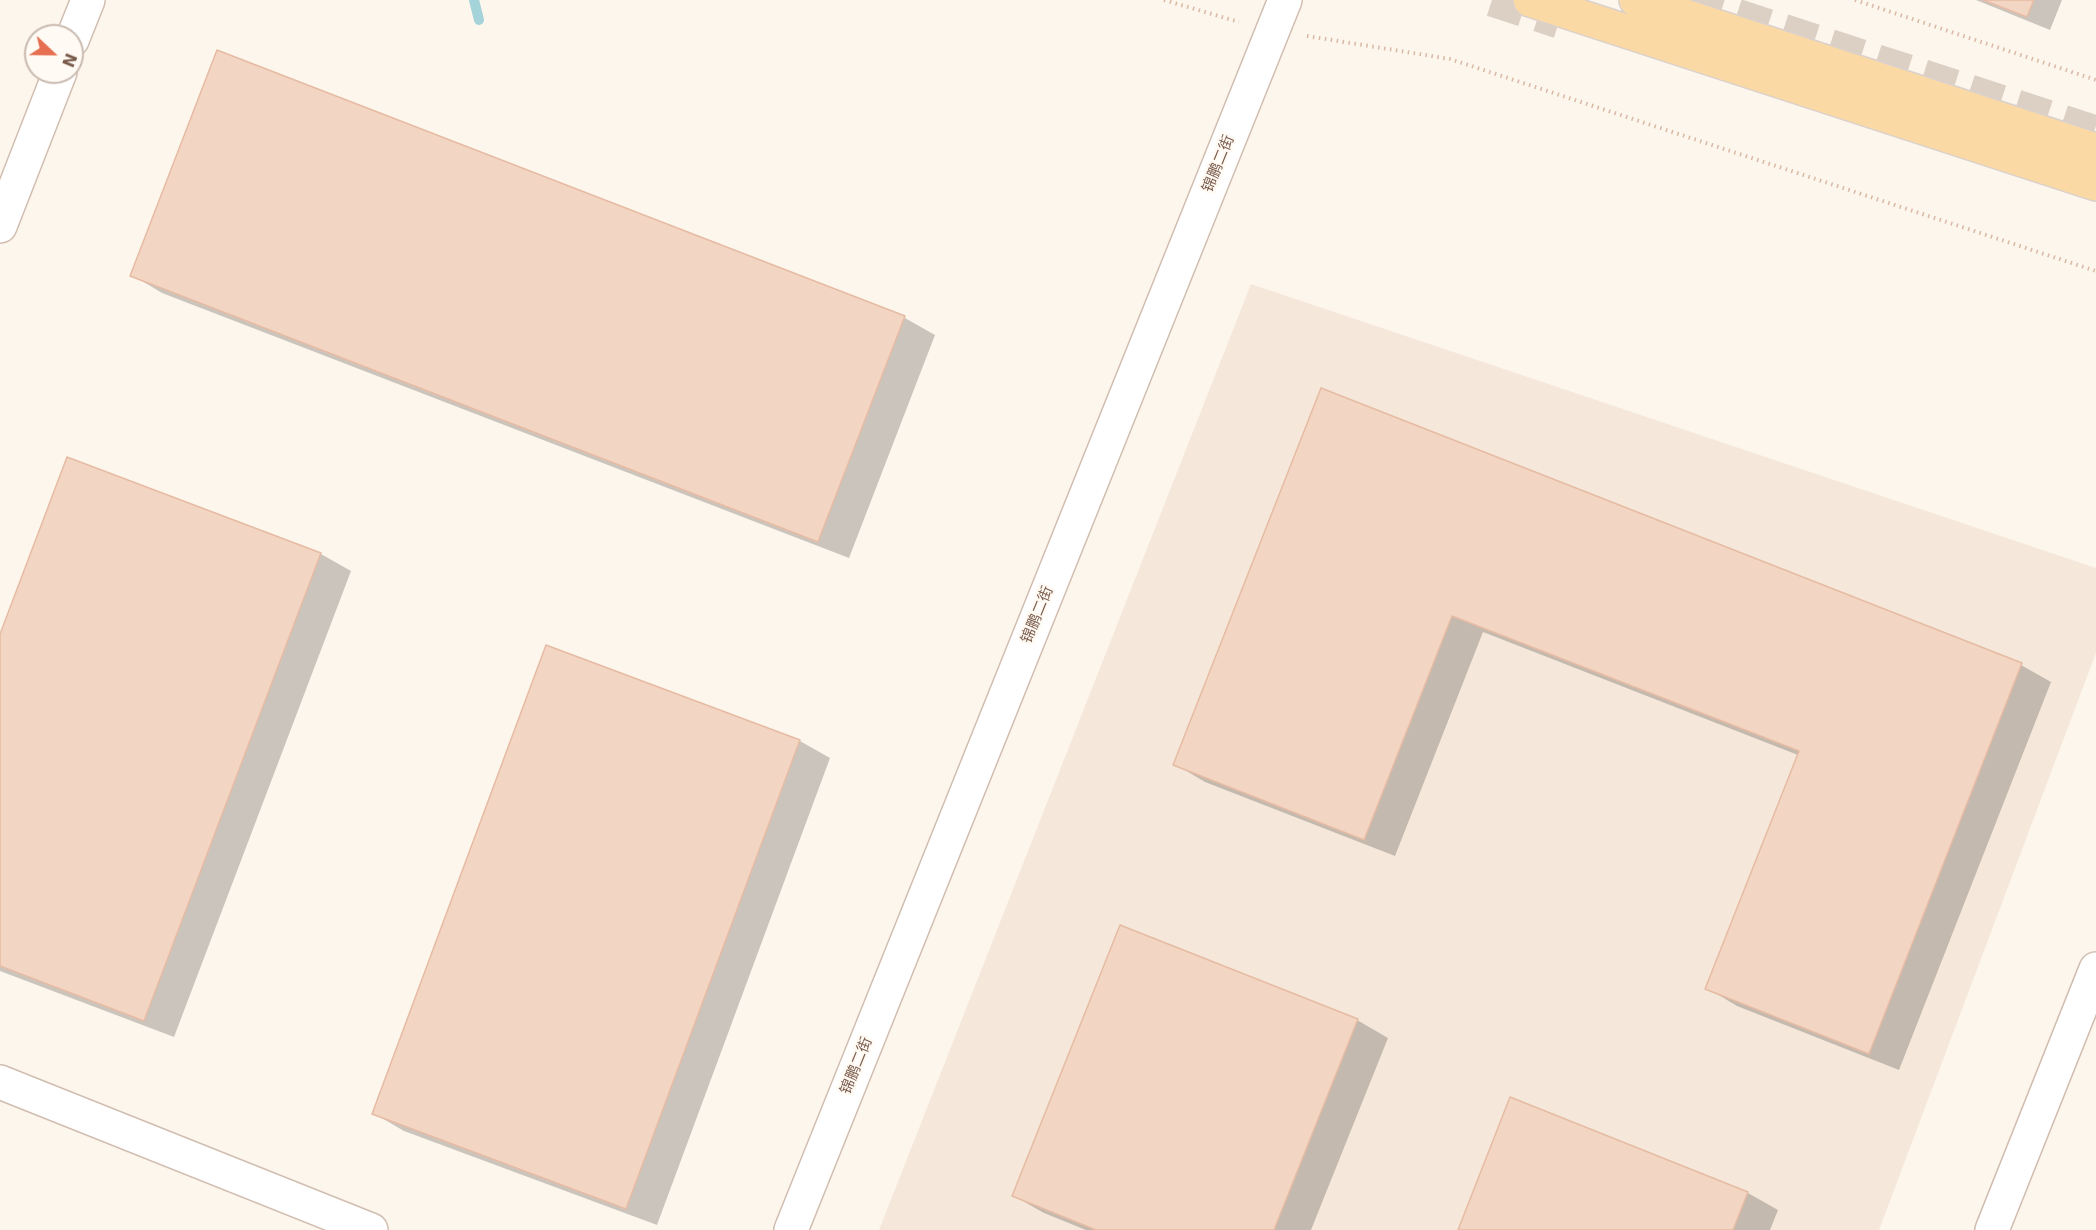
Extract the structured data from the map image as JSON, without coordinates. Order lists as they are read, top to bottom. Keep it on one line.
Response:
{"streets":{"street":["锦鹏二街"]},"north":"right"}
